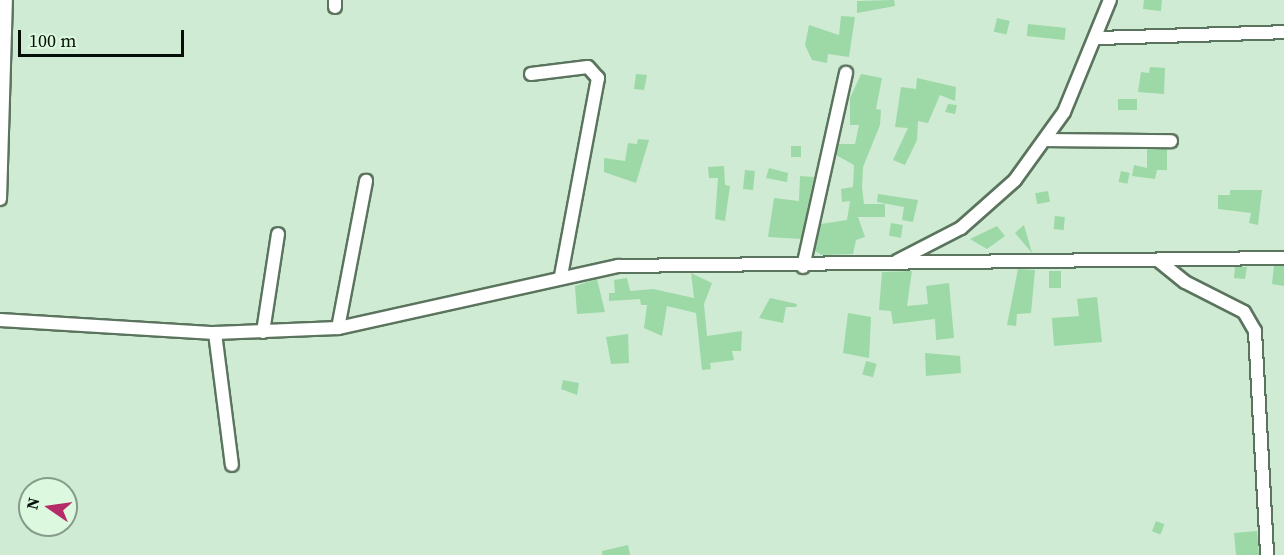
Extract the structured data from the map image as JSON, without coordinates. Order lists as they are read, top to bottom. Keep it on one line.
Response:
{"scale_bar":"100 m","north":"left"}
